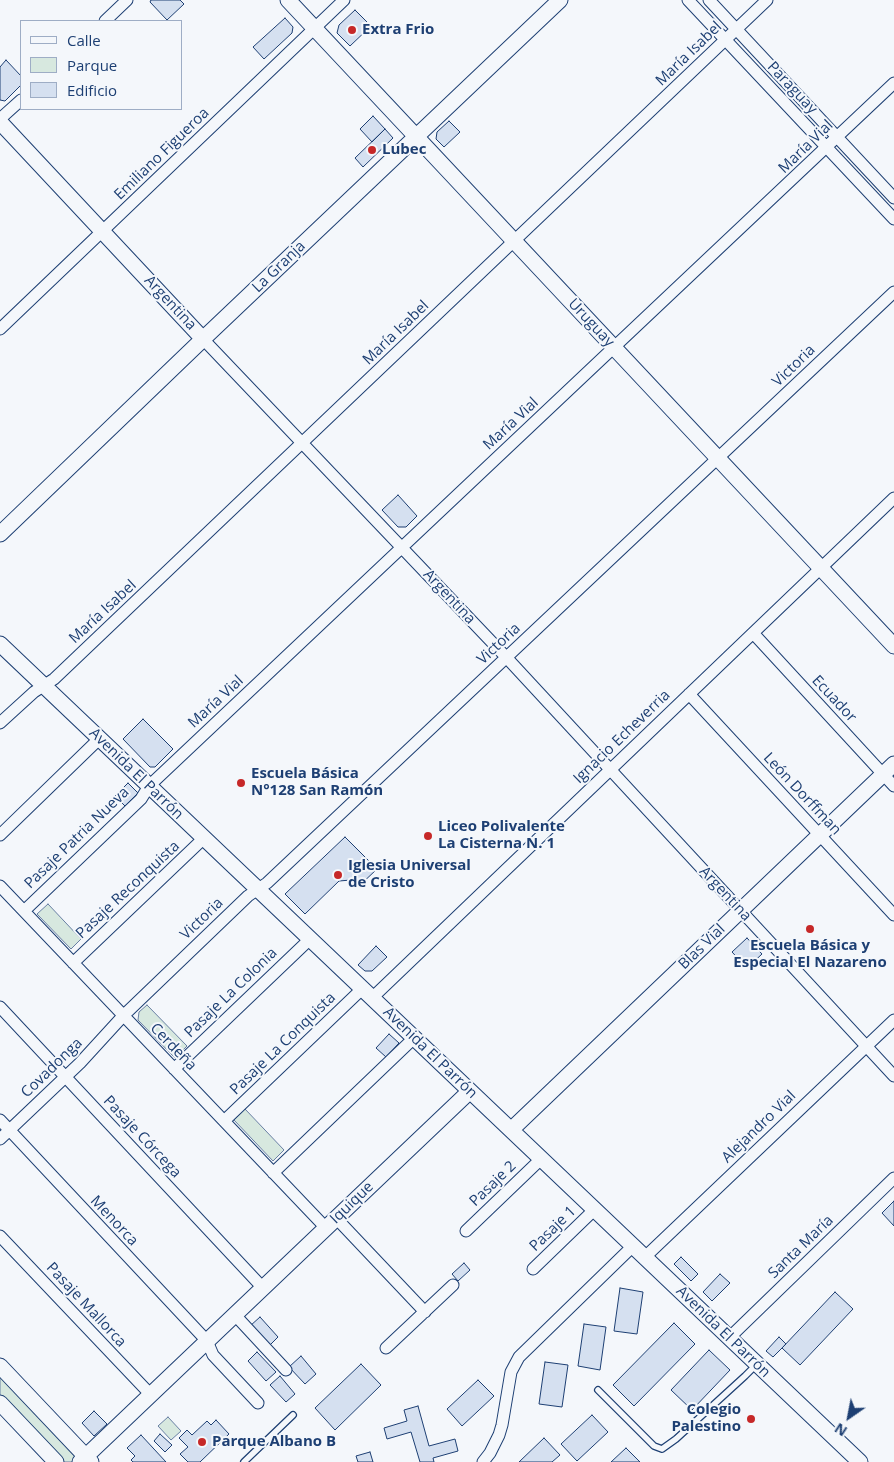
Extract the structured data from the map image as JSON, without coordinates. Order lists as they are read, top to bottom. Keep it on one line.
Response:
{"streets":{"street":["María Isabel","Paraguay","María Vial","Emiliano Figueroa","La Granja","Argentina","Uruguay","Victoria","Ecuador","Ignacio Echeverria","Avenida El Parrón","León Dorffman","Pasaje Patria Nueva","Pasaje Reconquista","Blas Vial","Pasaje La Colonia","Pasaje La Conquista","Cerdeña","Covadonga","Alejandro Vial","Pasaje Córcega","Pasaje 2","Iquique","Menorca","Pasaje 1","Santa María","Pasaje Mallorca"]},"crossings":[["María Isabel","Paraguay"],["María Isabel","Argentina"],["María Isabel","Uruguay"],["María Isabel","Avenida El Parrón"],["Paraguay","María Vial"],["María Vial","Argentina"],["María Vial","Uruguay"],["María Vial","Avenida El Parrón"],["María Vial","Pasaje Patria Nueva"],["Emiliano Figueroa","Argentina"],["Emiliano Figueroa","Uruguay"],["La Granja","Argentina"],["La Granja","Uruguay"],["Argentina","Victoria"],["Argentina","Ignacio Echeverria"],["Argentina","Blas Vial"],["Argentina","Alejandro Vial"],["Uruguay","Victoria"],["Uruguay","Ignacio Echeverria"],["Victoria","Avenida El Parrón"],["Victoria","Cerdeña"],["Victoria","Covadonga"],["Ecuador","Ignacio Echeverria"],["Ecuador","Blas Vial"],["Ignacio Echeverria","Avenida El Parrón"],["Ignacio Echeverria","León Dorffman"],["Ignacio Echeverria","Pasaje La Conquista"],["Avenida El Parrón","Pasaje Patria Nueva"],["Avenida El Parrón","Pasaje Reconquista"],["Avenida El Parrón","Blas Vial"],["Avenida El Parrón","Pasaje La Colonia"],["Avenida El Parrón","Pasaje La Conquista"],["Avenida El Parrón","Alejandro Vial"],["Avenida El Parrón","Pasaje 2"],["Avenida El Parrón","Iquique"],["Avenida El Parrón","Pasaje 1"],["Avenida El Parrón","Santa María"],["León Dorffman","Blas Vial"],["Pasaje Patria Nueva","Cerdeña"],["Pasaje Reconquista","Cerdeña"],["Pasaje La Colonia","Cerdeña"],["Pasaje La Conquista","Cerdeña"],["Cerdeña","Covadonga"],["Cerdeña","Iquique"],["Covadonga","Pasaje Córcega"],["Covadonga","Menorca"],["Pasaje Córcega","Iquique"],["Iquique","Menorca"],["Iquique","Pasaje Mallorca"]],"places":["Extra Frio","Lubec","Escuela Básica N°128 San Ramón","Liceo Polivalente La Cisterna N. 1","Iglesia Universal de Cristo","Escuela Básica y Especial El Nazareno","Colegio Palestino","Parque Albano B"],"legend":["Calle","Parque","Edificio"],"north":"bottom left"}
